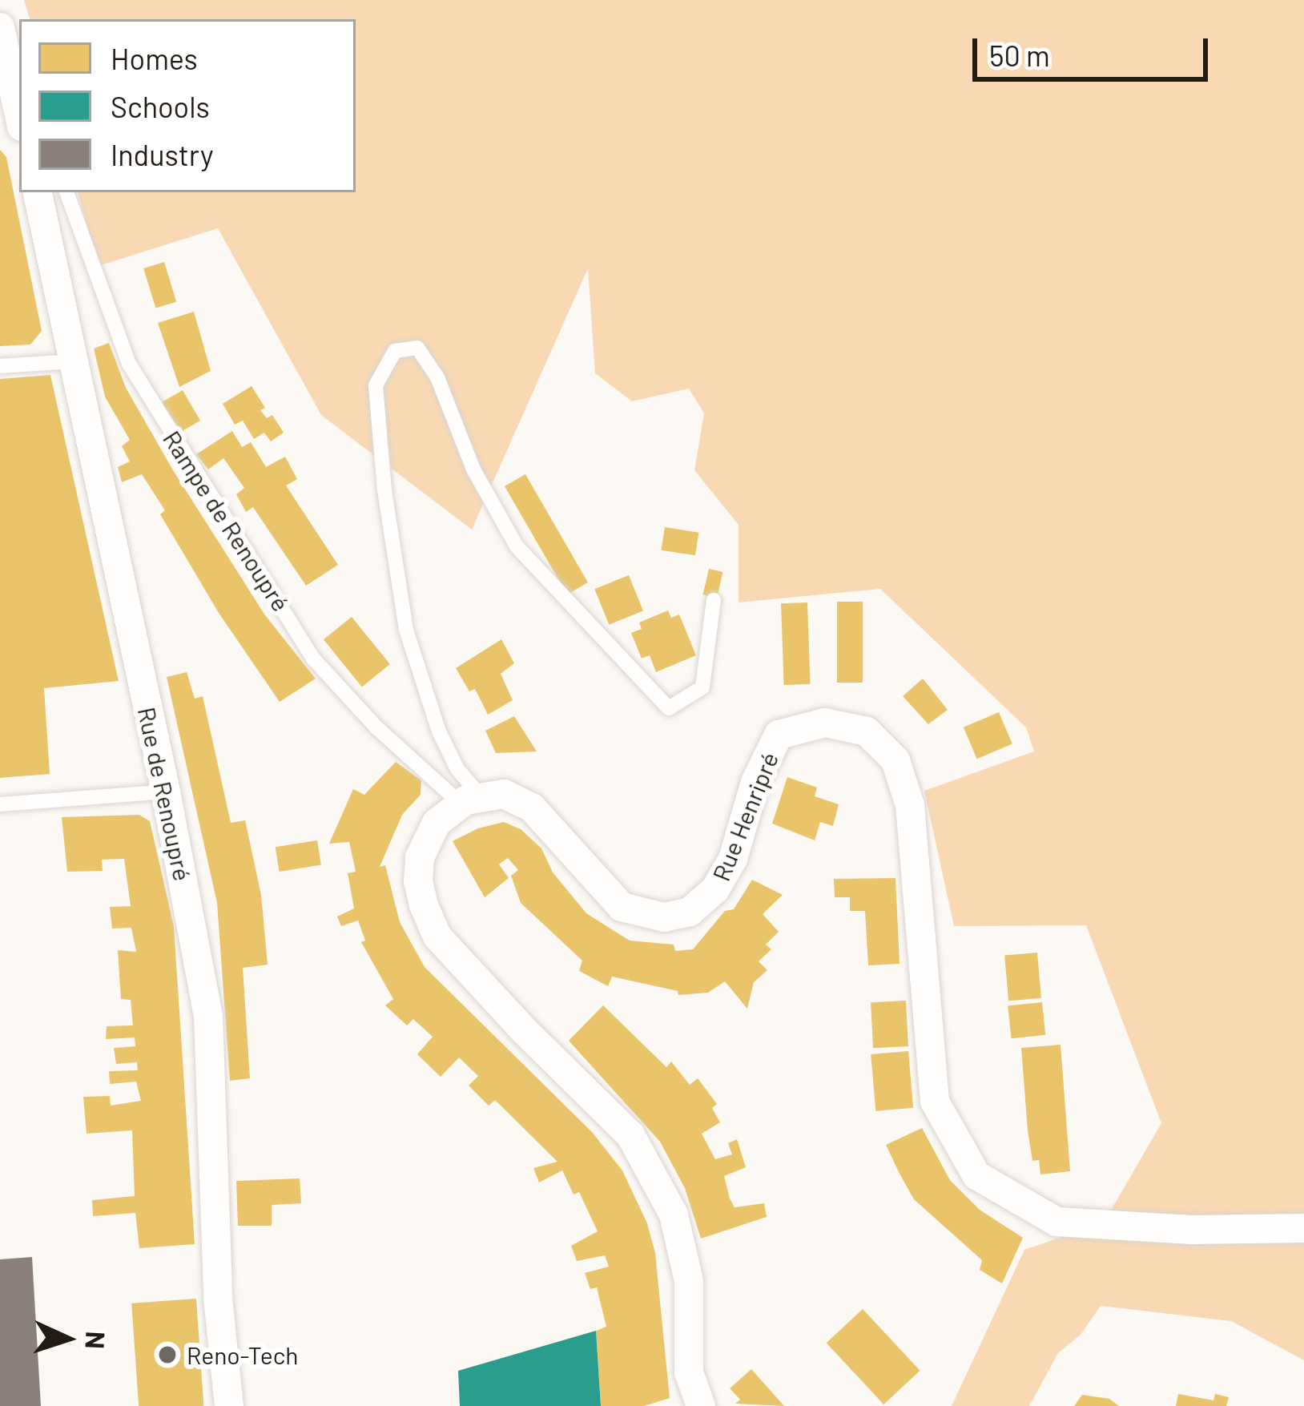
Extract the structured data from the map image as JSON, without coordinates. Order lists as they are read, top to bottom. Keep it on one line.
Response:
{"streets":{"street":["Rue de Renoupré","Rue Henripré"],"lane":["Rampe de Renoupré"]},"crossings":[["Rampe de Renoupré","Rue Henripré"]],"places":["Reno-Tech"],"legend":["Homes","Schools","Industry"],"scale_bar":"50 m","north":"right"}
